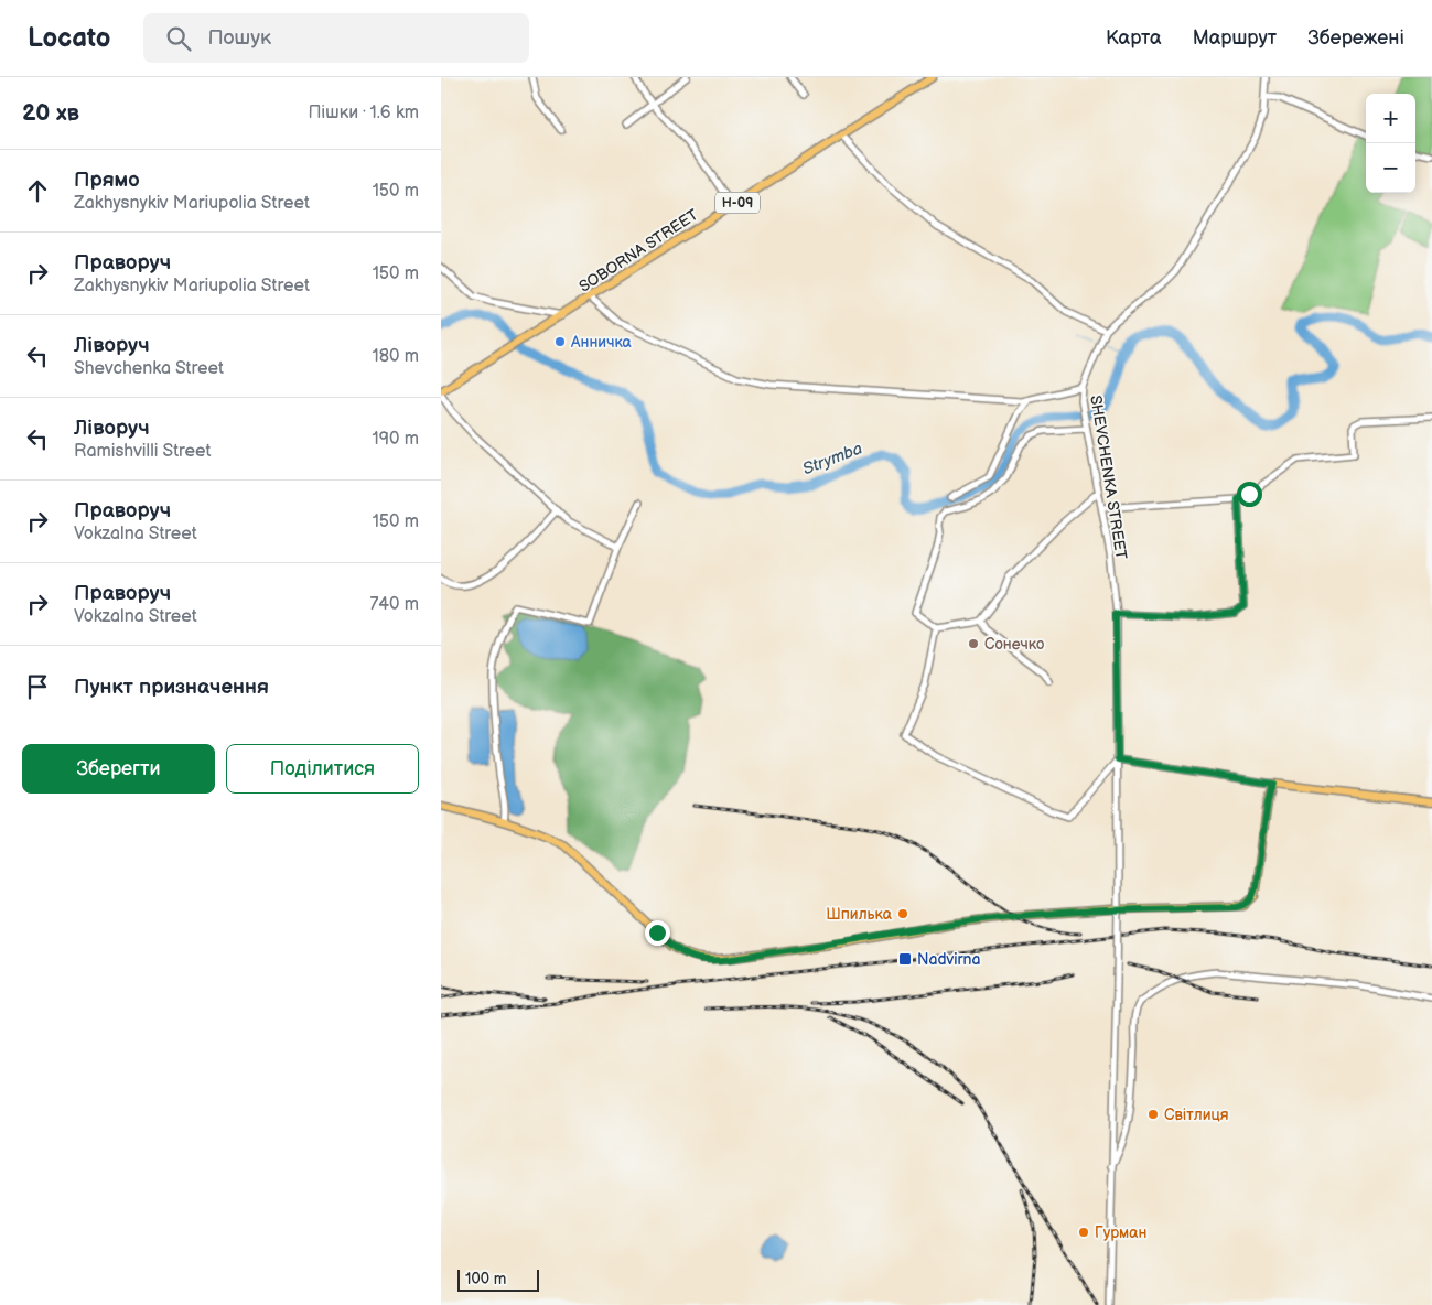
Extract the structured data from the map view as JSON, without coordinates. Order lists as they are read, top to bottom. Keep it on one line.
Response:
{"streets":{"main road":["Н-09","SOBORNA STREET"],"street":["SHEVCHENKA STREET"]},"water":["Strymba"],"places":{"other":["Анничка","Сонечко","Шпилька","Світлиця","Гурман"],"transit":["Nadvirna"]},"scale_bar":"100 m","page":{"header":"Locato","search":"Пошук","nav":["Карта","Маршрут","Збережені"],"heading":["20 хв","Пішки · 1.6 km"],"map_buttons":["+","−"],"list":[["Прямо","Zakhysnykiv Mariupolia Street","150 m"],["Праворуч","Zakhysnykiv Mariupolia Street","150 m"],["Ліворуч","Shevchenka Street","180 m"],["Ліворуч","Ramishvilli Street","190 m"],["Праворуч","Vokzalna Street","150 m"],["Праворуч","Vokzalna Street","740 m"],"Пункт призначення"],"buttons":["Зберегти","Поділитися"],"scale":"100 m"}}
